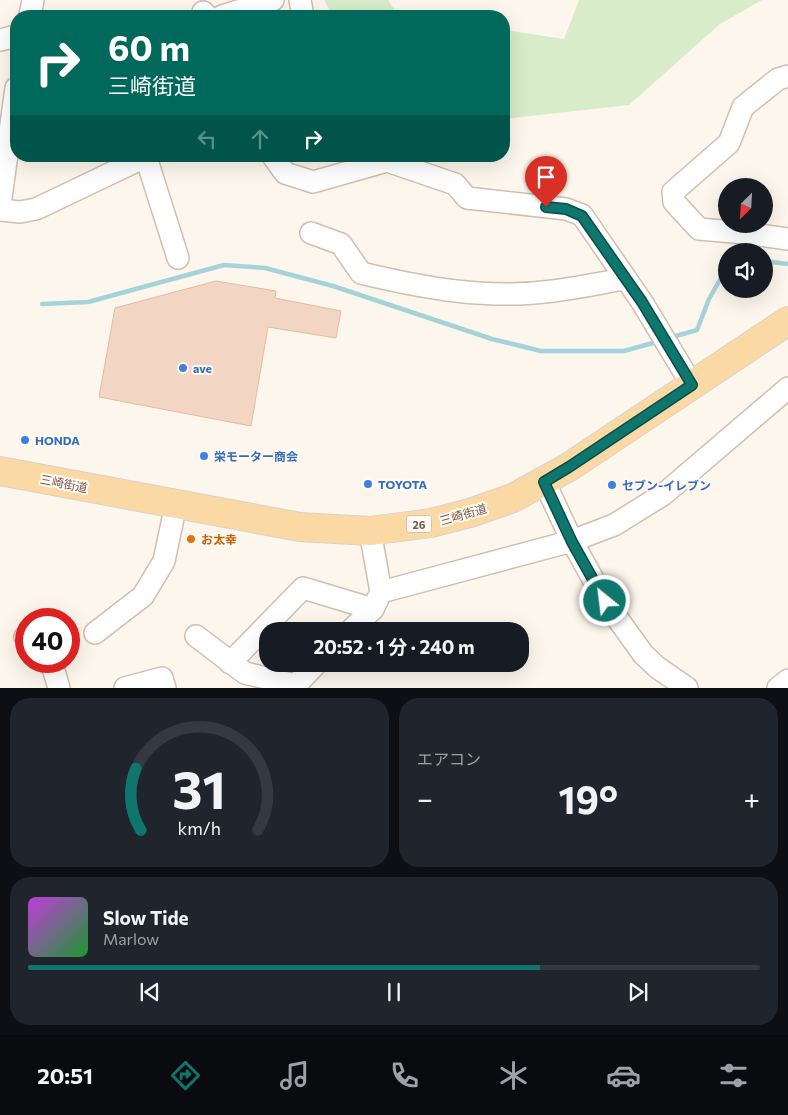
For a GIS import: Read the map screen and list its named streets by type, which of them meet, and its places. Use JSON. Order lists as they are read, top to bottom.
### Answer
{
  "streets": {
    "main road": ["三崎街道", "26"]
  },
  "places": [
    "ave",
    "HONDA",
    "栄モーター商会",
    "TOYOTA",
    "セブン-イレブン",
    "お太幸"
  ],
  "north": "bottom left",
  "page": {
    "turn": ["60 m", "三崎街道"],
    "limit": "40",
    "trip": "20:52 · 1 分 · 240 m",
    "tile": "エアコン",
    "heat": ["−", "19°", "+"],
    "song": ["Slow Tide", "Marlow"],
    "tabs": "20:51",
    "gauge": ["31", "km/h"]
  }
}
